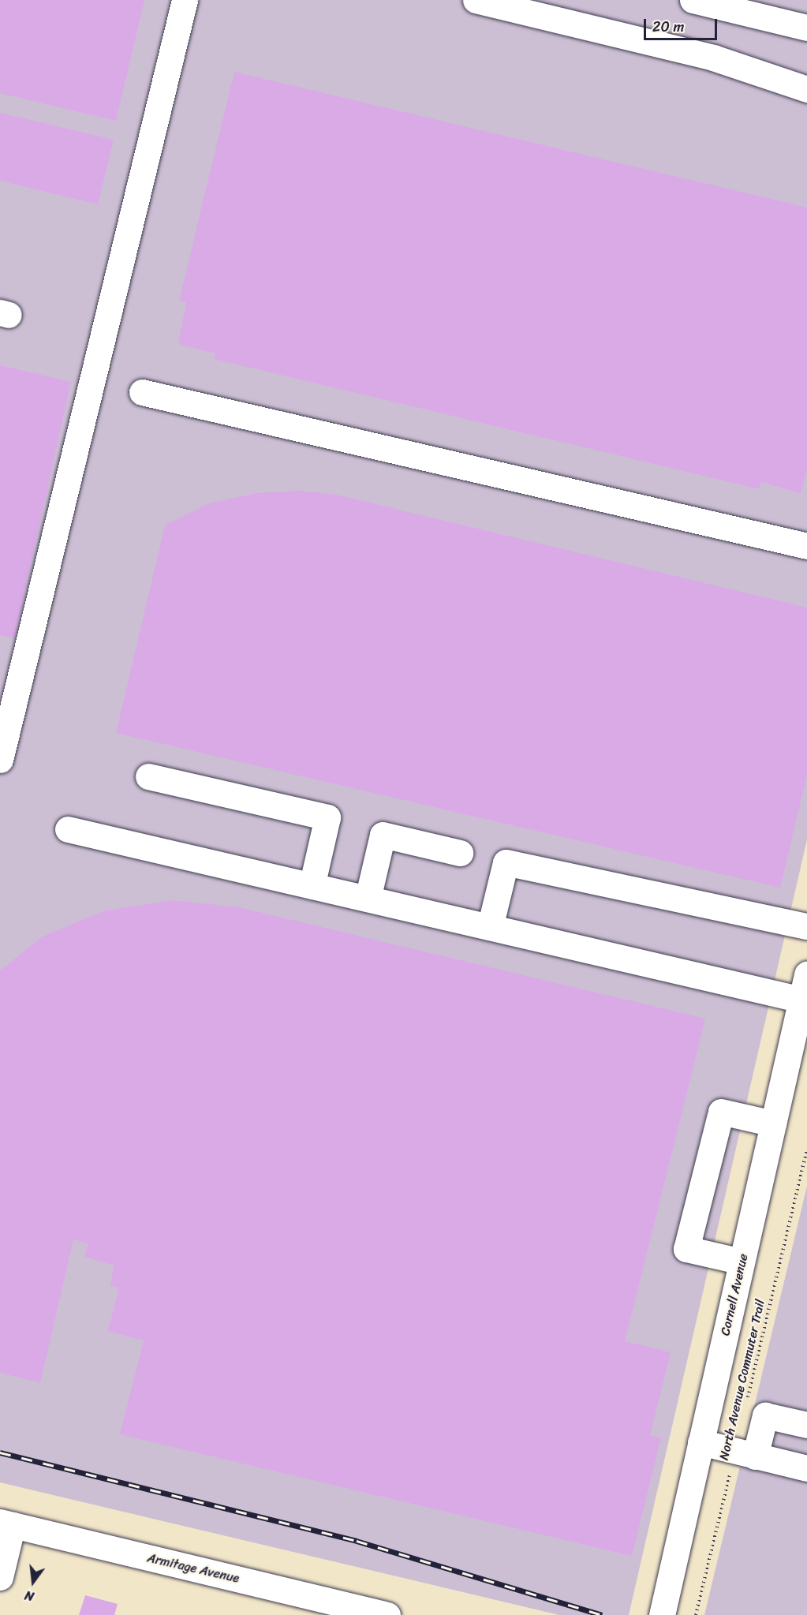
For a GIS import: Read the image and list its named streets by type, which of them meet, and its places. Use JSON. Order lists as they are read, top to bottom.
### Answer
{
  "streets": {
    "street": ["Cornell Avenue", "Armitage Avenue"],
    "path": ["North Avenue Commuter Trail"]
  },
  "scale_bar": "20 m",
  "north": "bottom"
}
